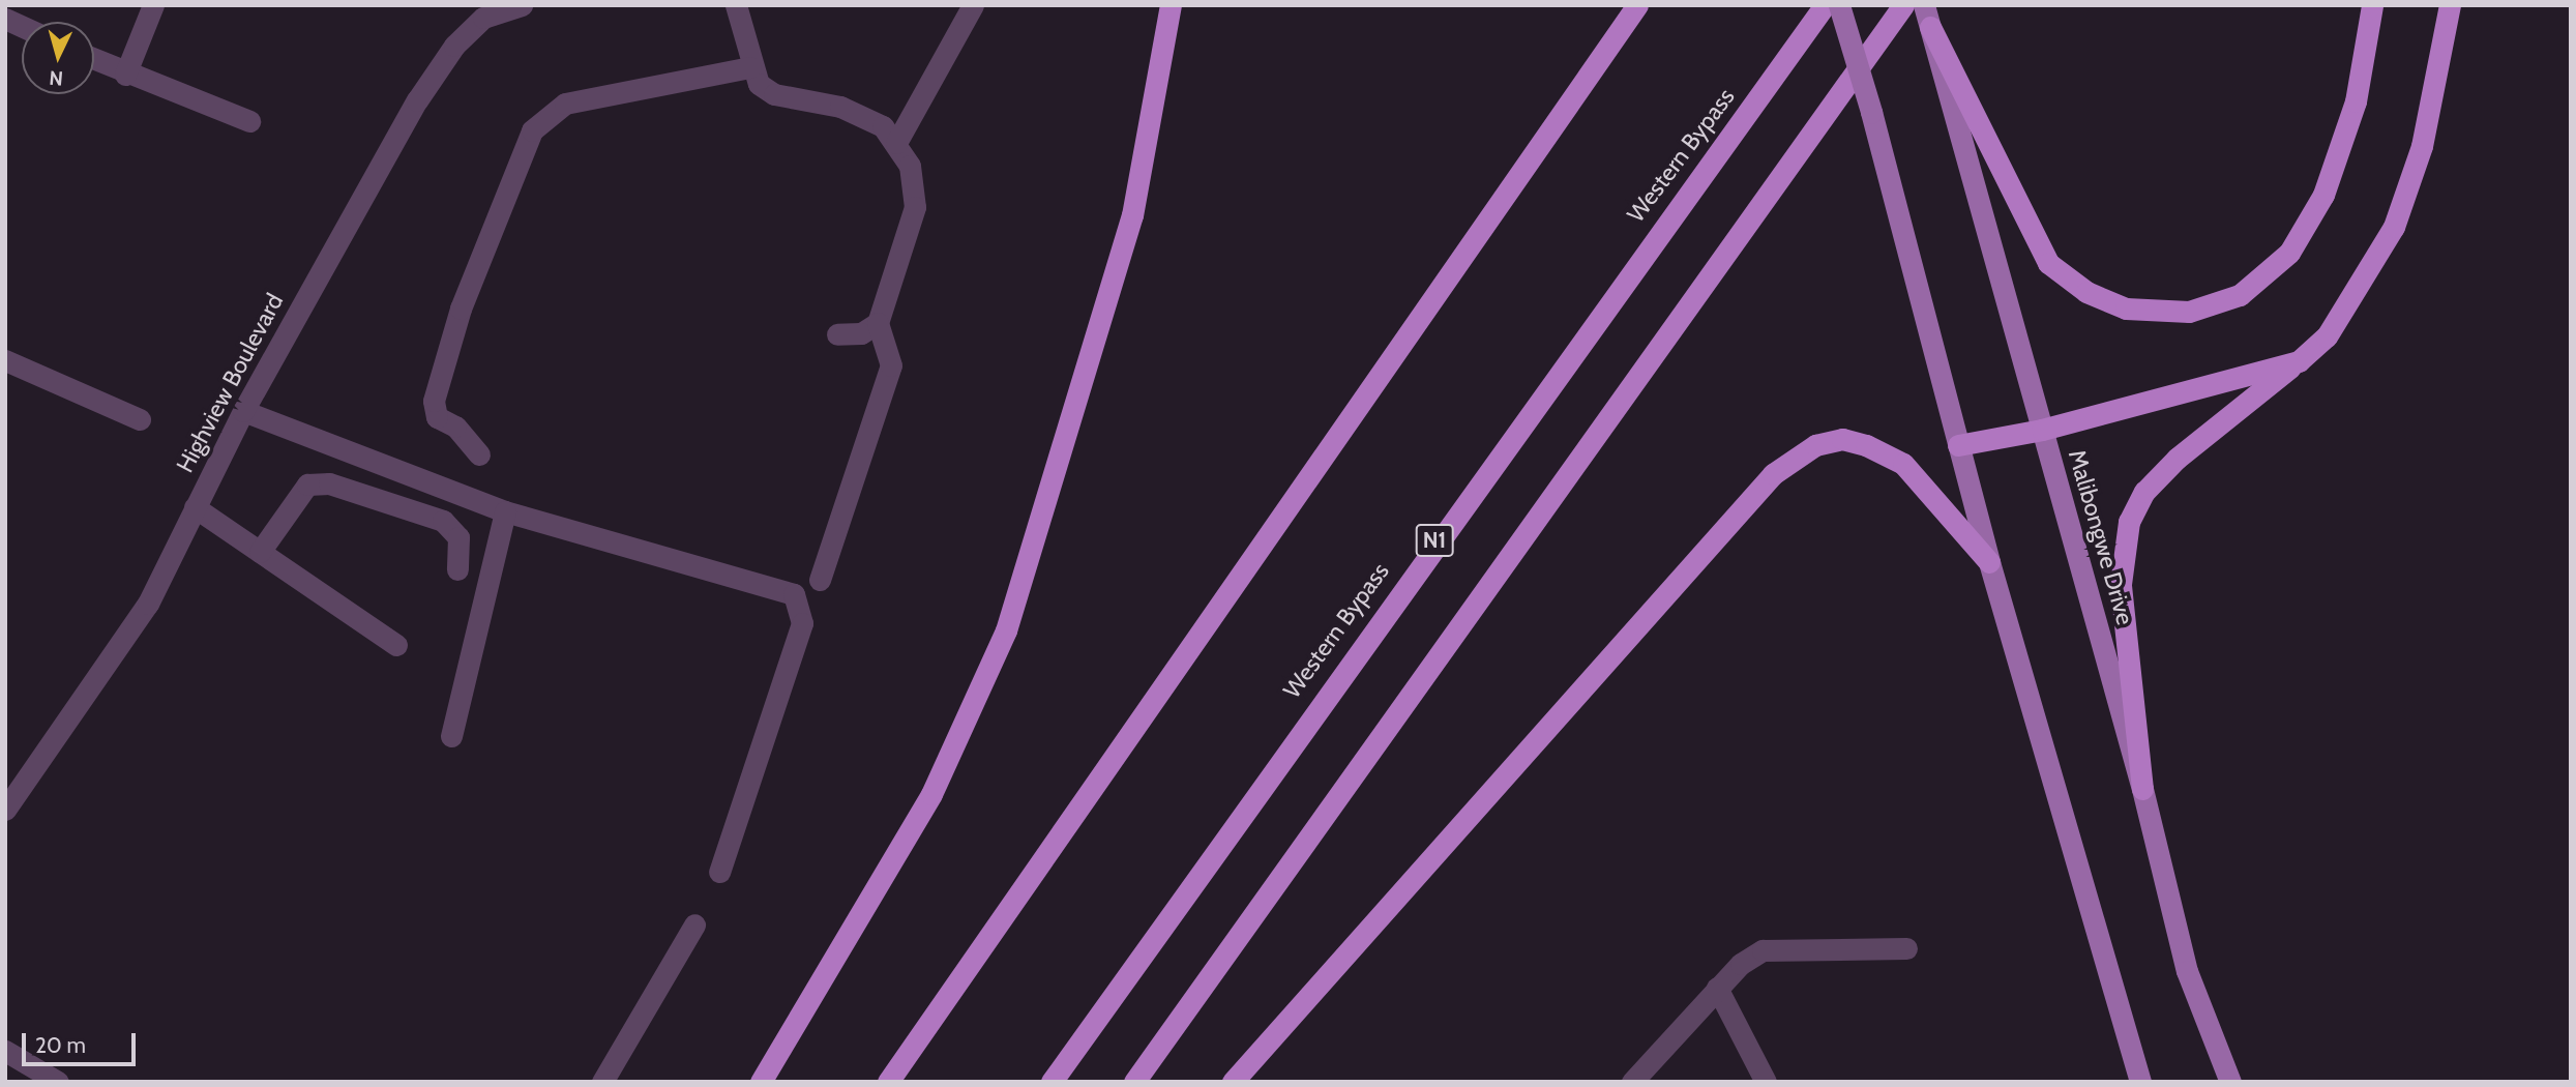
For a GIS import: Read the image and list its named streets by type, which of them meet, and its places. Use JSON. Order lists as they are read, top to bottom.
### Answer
{
  "streets": {
    "highway": ["Western Bypass", "N1"],
    "main road": ["Malibongwe Drive"],
    "street": ["Highview Boulevard"]
  },
  "scale_bar": "20 m",
  "north": "bottom"
}
